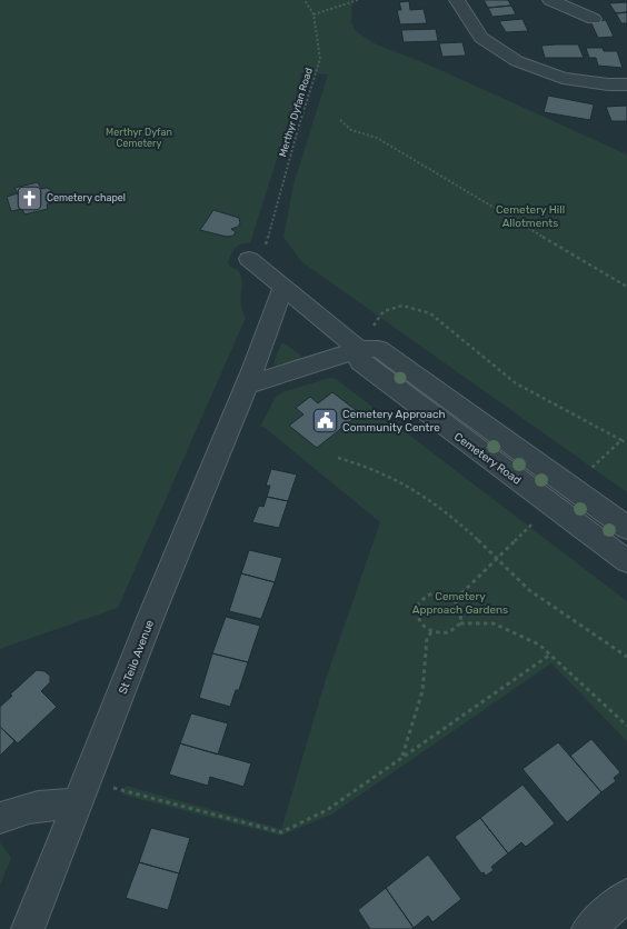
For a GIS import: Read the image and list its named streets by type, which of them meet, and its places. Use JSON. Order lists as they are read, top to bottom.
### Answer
{
  "streets": {
    "street": ["Cemetery Road", "St Teilo Avenue"],
    "path": ["Merthyr Dyfan Road"]
  },
  "crossings": [
    ["Cemetery Road", "St Teilo Avenue"]
  ],
  "parks": ["Merthyr Dyfan Cemetery", "Cemetery Hill Allotments", "Cemetery Approach Gardens"],
  "places": {
    "church": ["Cemetery chapel"],
    "public building": ["Cemetery Approach Community Centre"]
  }
}
